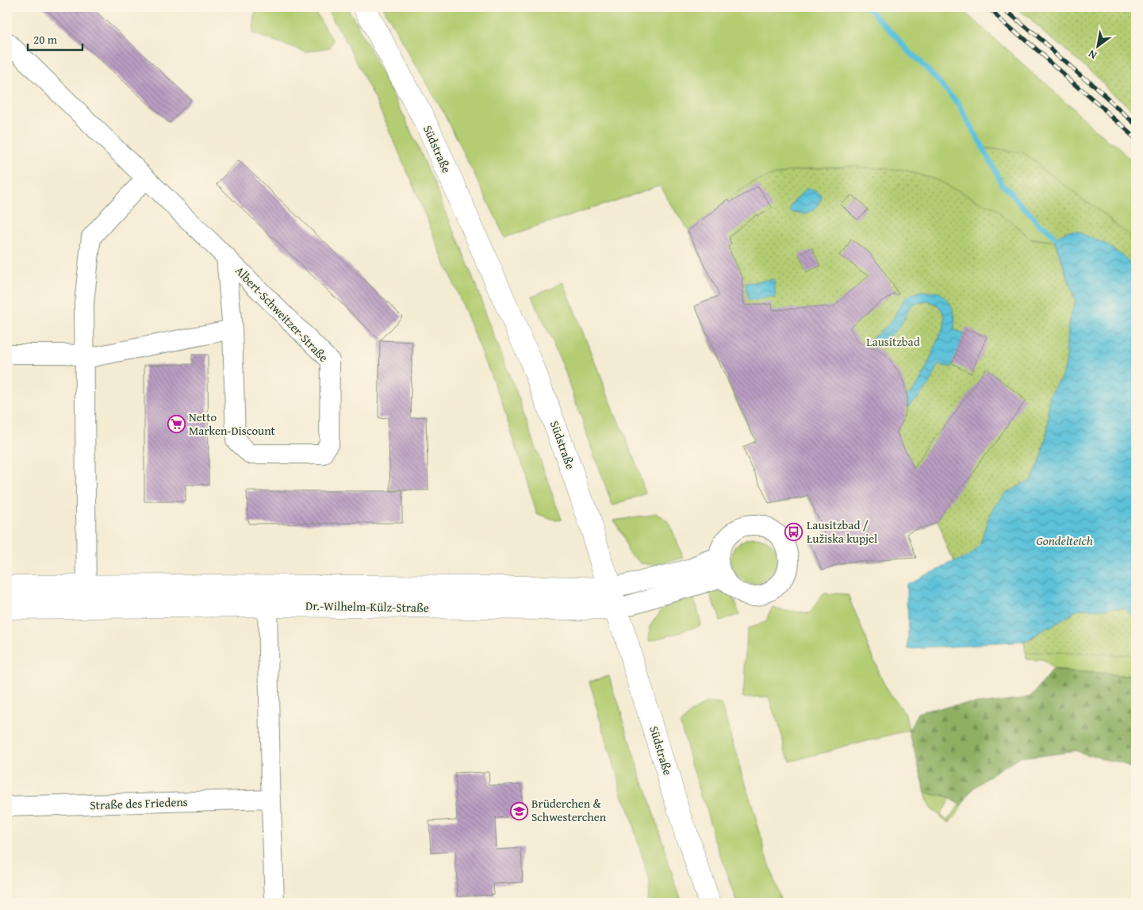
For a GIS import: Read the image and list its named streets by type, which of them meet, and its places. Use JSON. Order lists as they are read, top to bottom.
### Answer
{
  "streets": {
    "street": [
      "Südstraße",
      "Albert-Schweitzer-Straße",
      "Dr.-Wilhelm-Külz-Straße",
      "Straße des Friedens"
    ]
  },
  "crossings": [
    ["Südstraße", "Dr.-Wilhelm-Külz-Straße"]
  ],
  "water": ["Gondelteich"],
  "parks": ["Lausitzbad"],
  "places": {
    "supermarket": ["Netto Marken-Discount"],
    "bus stop": ["Lausitzbad / Łužiska kupjel"],
    "school or university": ["Brüderchen & Schwesterchen"]
  },
  "scale_bar": "20 m",
  "north": "bottom left"
}
